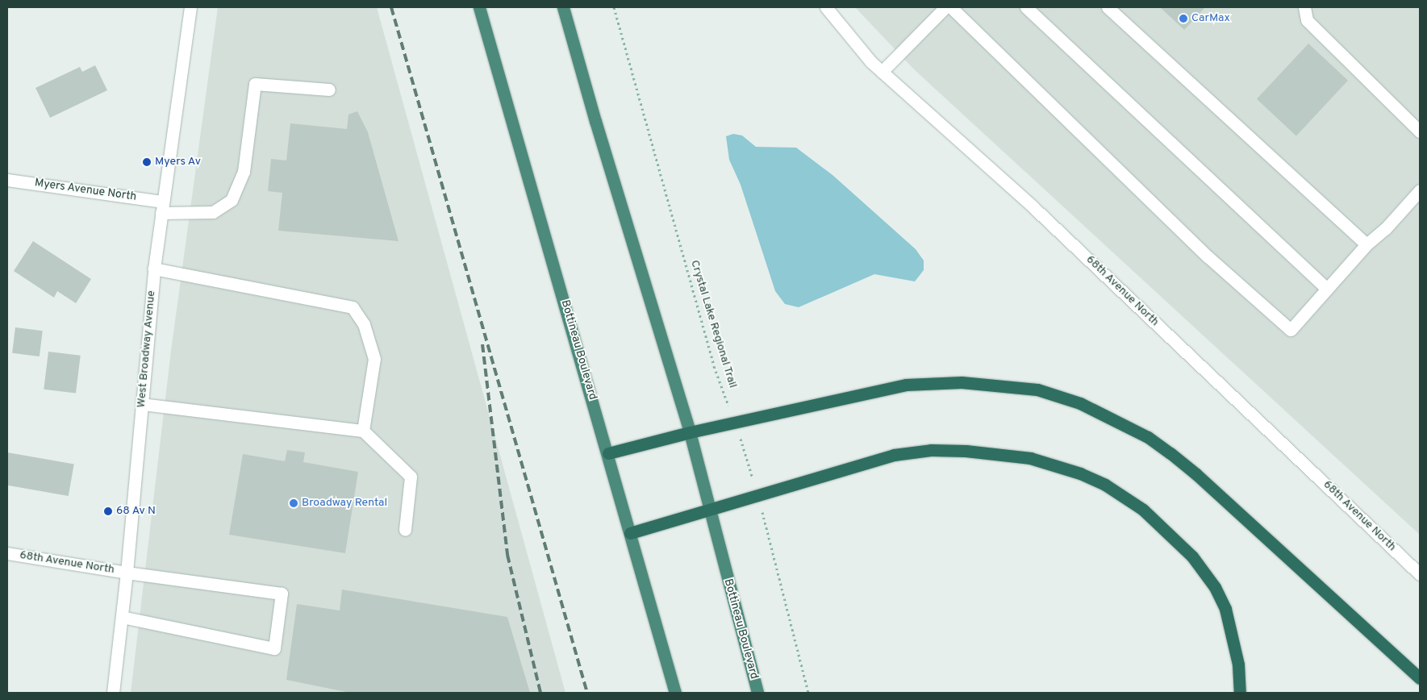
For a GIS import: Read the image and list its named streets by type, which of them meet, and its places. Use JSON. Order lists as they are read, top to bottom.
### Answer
{
  "streets": {
    "highway": ["Bottineau Boulevard"],
    "street": ["Myers Avenue North", "68th Avenue North", "West Broadway Avenue"],
    "path": ["Crystal Lake Regional Trail"]
  },
  "crossings": [
    ["Myers Avenue North", "West Broadway Avenue"],
    ["68th Avenue North", "West Broadway Avenue"]
  ],
  "places": [
    "CarMax",
    "Myers Av",
    "Broadway Rental",
    "68 Av N"
  ]
}
